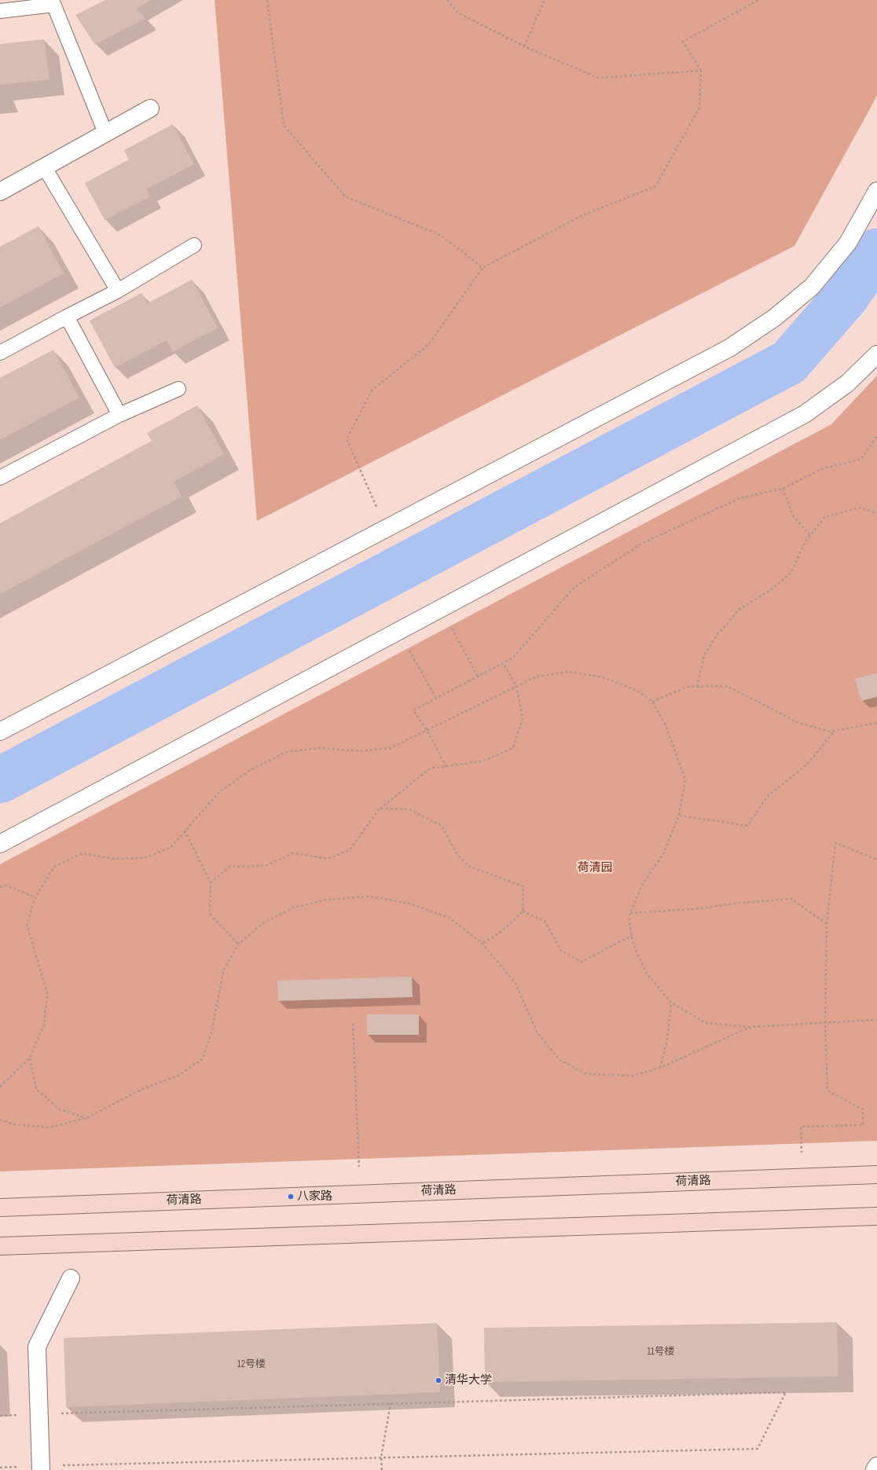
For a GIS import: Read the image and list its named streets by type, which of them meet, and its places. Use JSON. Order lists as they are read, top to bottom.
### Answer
{
  "streets": {
    "main road": ["荷清路"]
  },
  "parks": ["荷清园"],
  "places": ["八家路", "清华大学"],
  "house_numbers": ["11号楼", "12号楼"]
}
